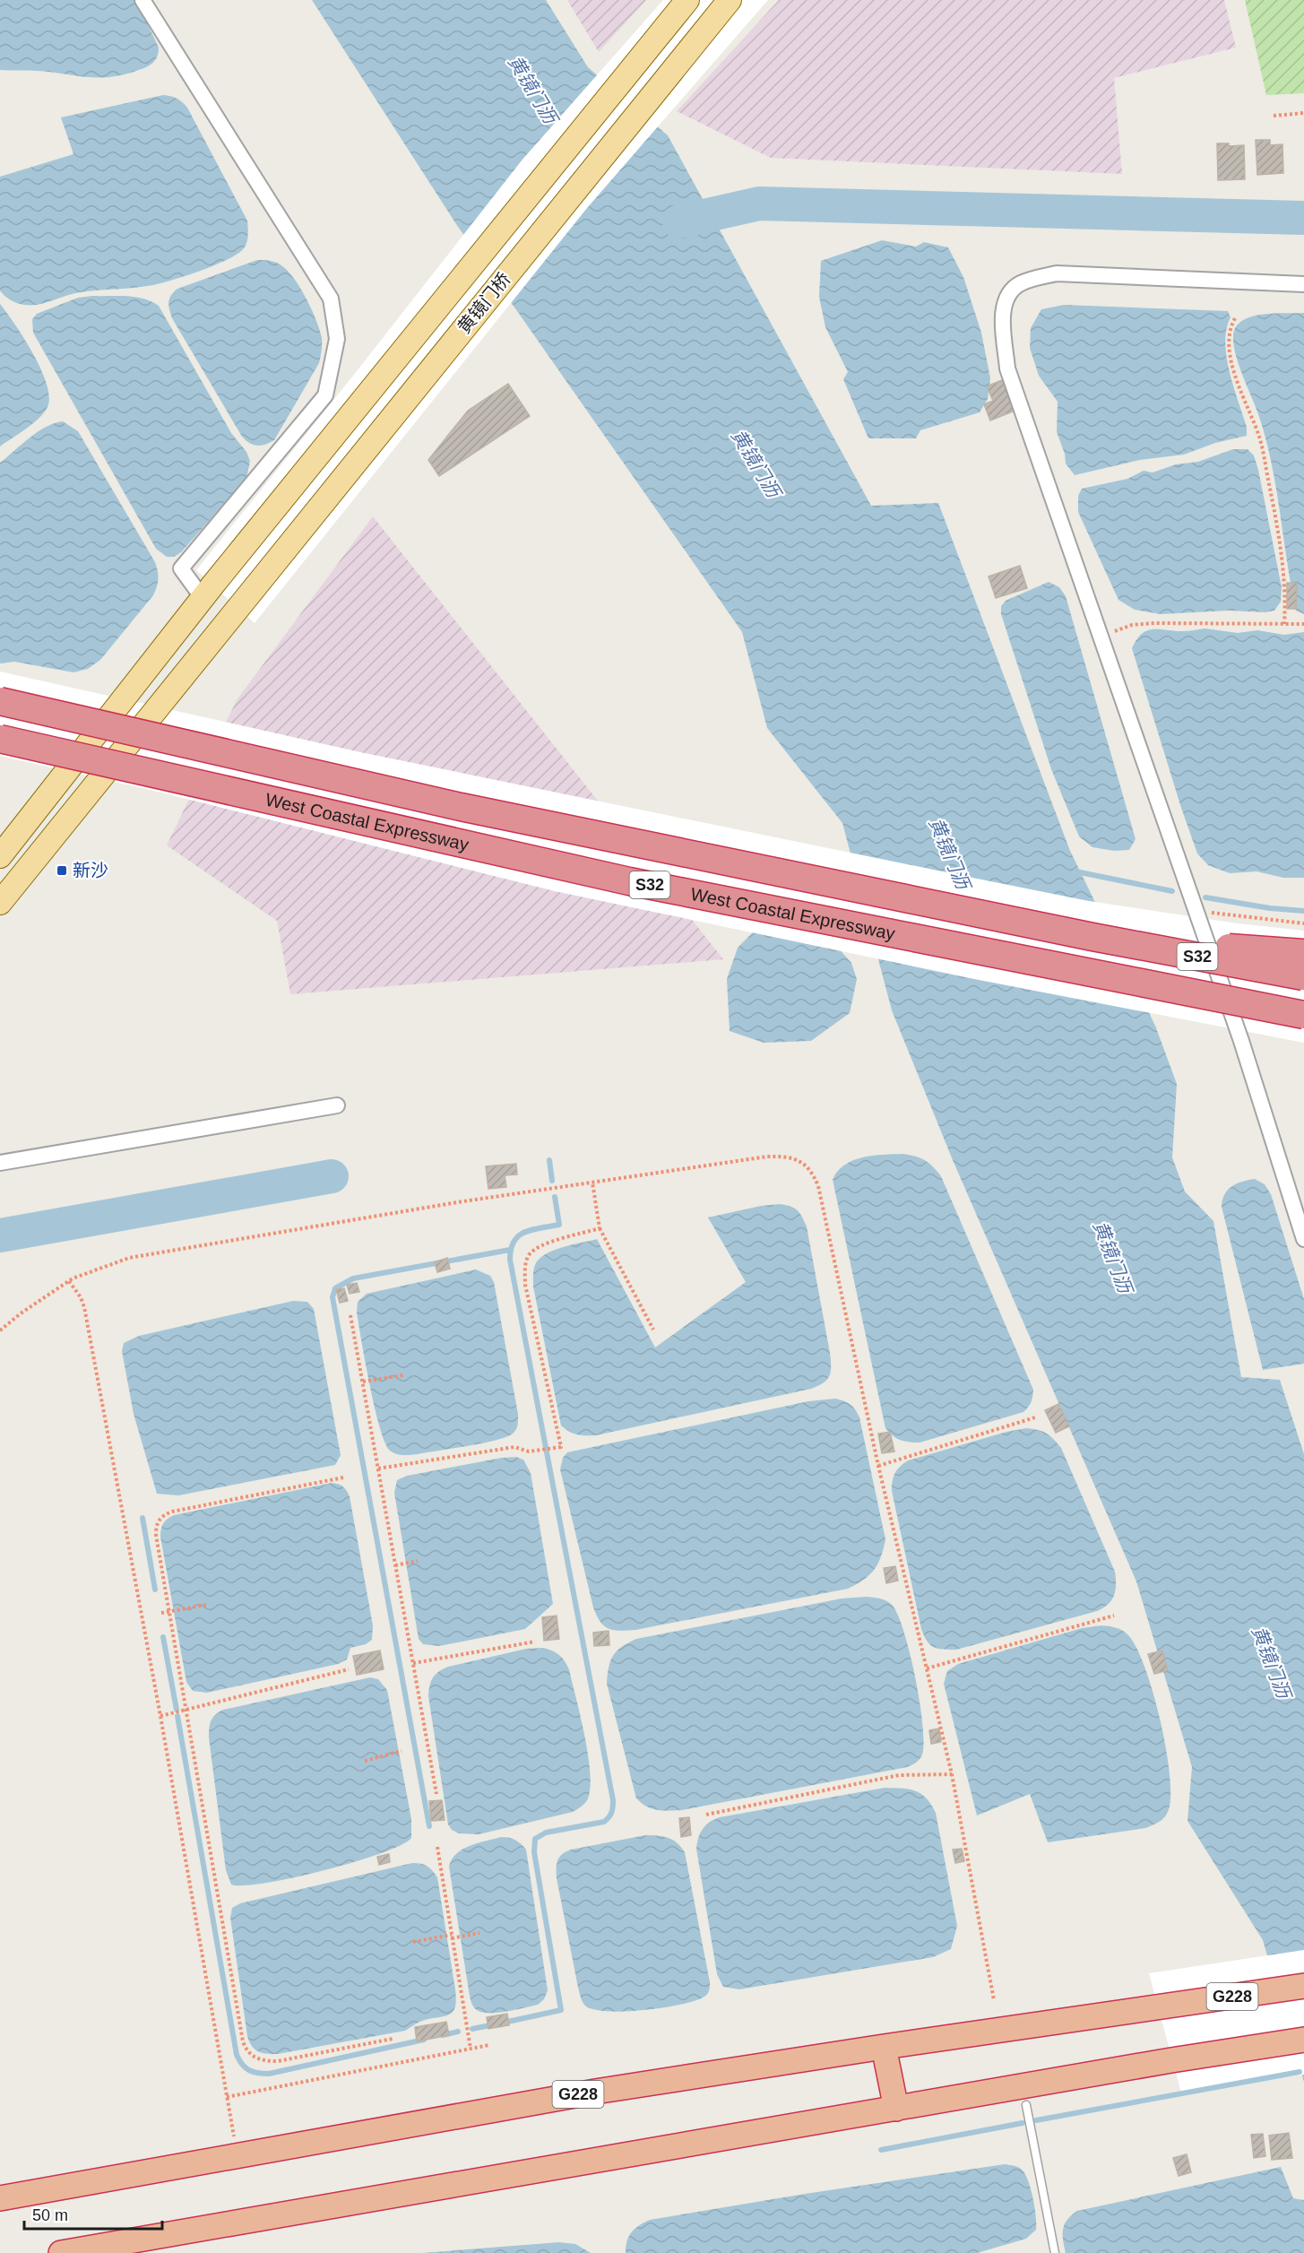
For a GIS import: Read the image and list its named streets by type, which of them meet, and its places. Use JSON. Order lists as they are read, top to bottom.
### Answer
{
  "streets": {
    "highway": ["West Coastal Expressway", "S32", "G228"],
    "main road": ["黄镜门桥"]
  },
  "water": ["黄镜门沥"],
  "places": {
    "transit": ["新沙"]
  },
  "scale_bar": "50 m"
}
